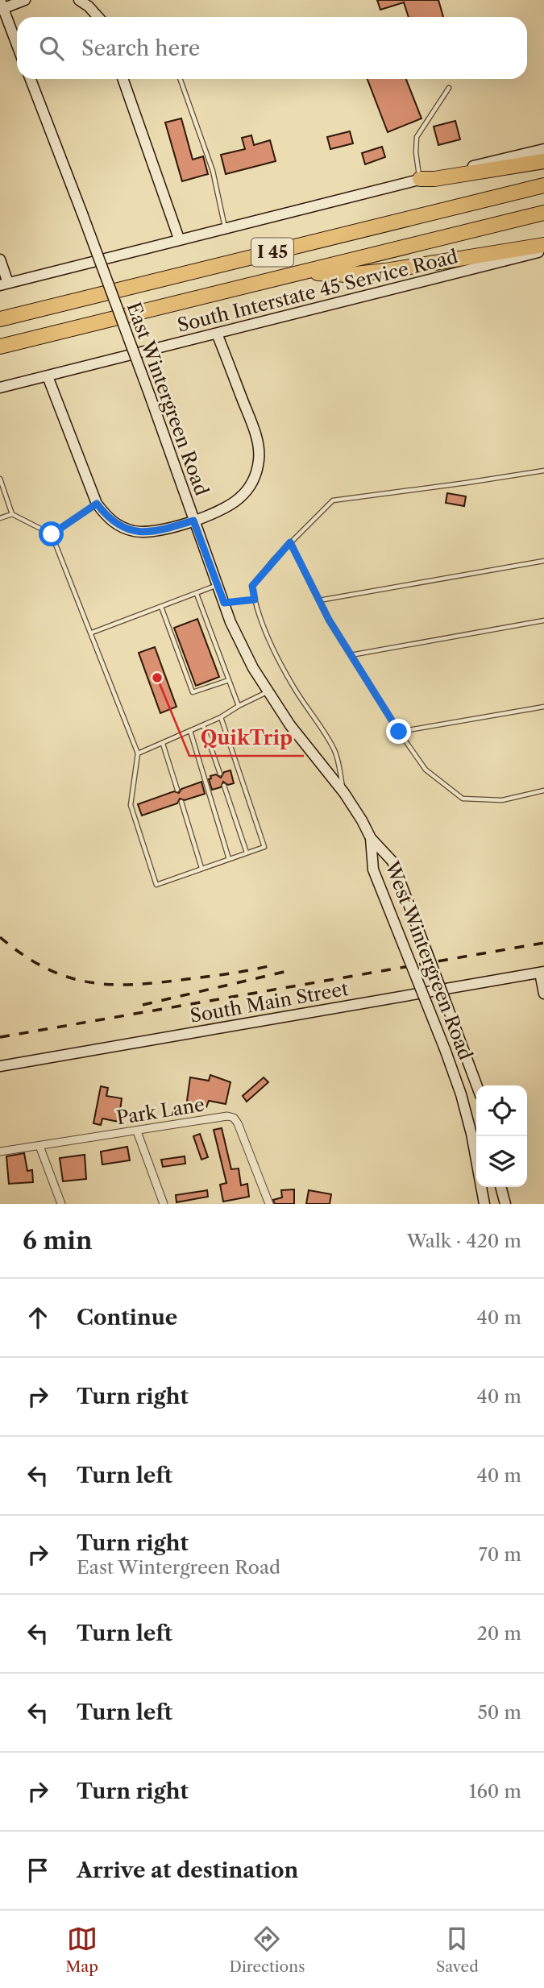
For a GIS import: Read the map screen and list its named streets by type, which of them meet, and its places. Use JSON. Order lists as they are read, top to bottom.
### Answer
{
  "streets": {
    "highway": ["I 45"],
    "main road": [
      "South Interstate 45 Service Road",
      "East Wintergreen Road",
      "West Wintergreen Road",
      "South Main Street"
    ],
    "street": ["Park Lane"]
  },
  "crossings": [
    ["East Wintergreen Road", "West Wintergreen Road"]
  ],
  "places": ["QuikTrip"],
  "page": {
    "search": "Search here",
    "heading": ["6 min", "Walk · 420 m"],
    "list": [
      ["Continue", "40 m"],
      ["Turn right", "40 m"],
      ["Turn left", "40 m"],
      ["Turn right", "East Wintergreen Road", "70 m"],
      ["Turn left", "20 m"],
      ["Turn left", "50 m"],
      ["Turn right", "160 m"],
      "Arrive at destination"
    ],
    "nav": ["Map", "Directions", "Saved"]
  }
}
